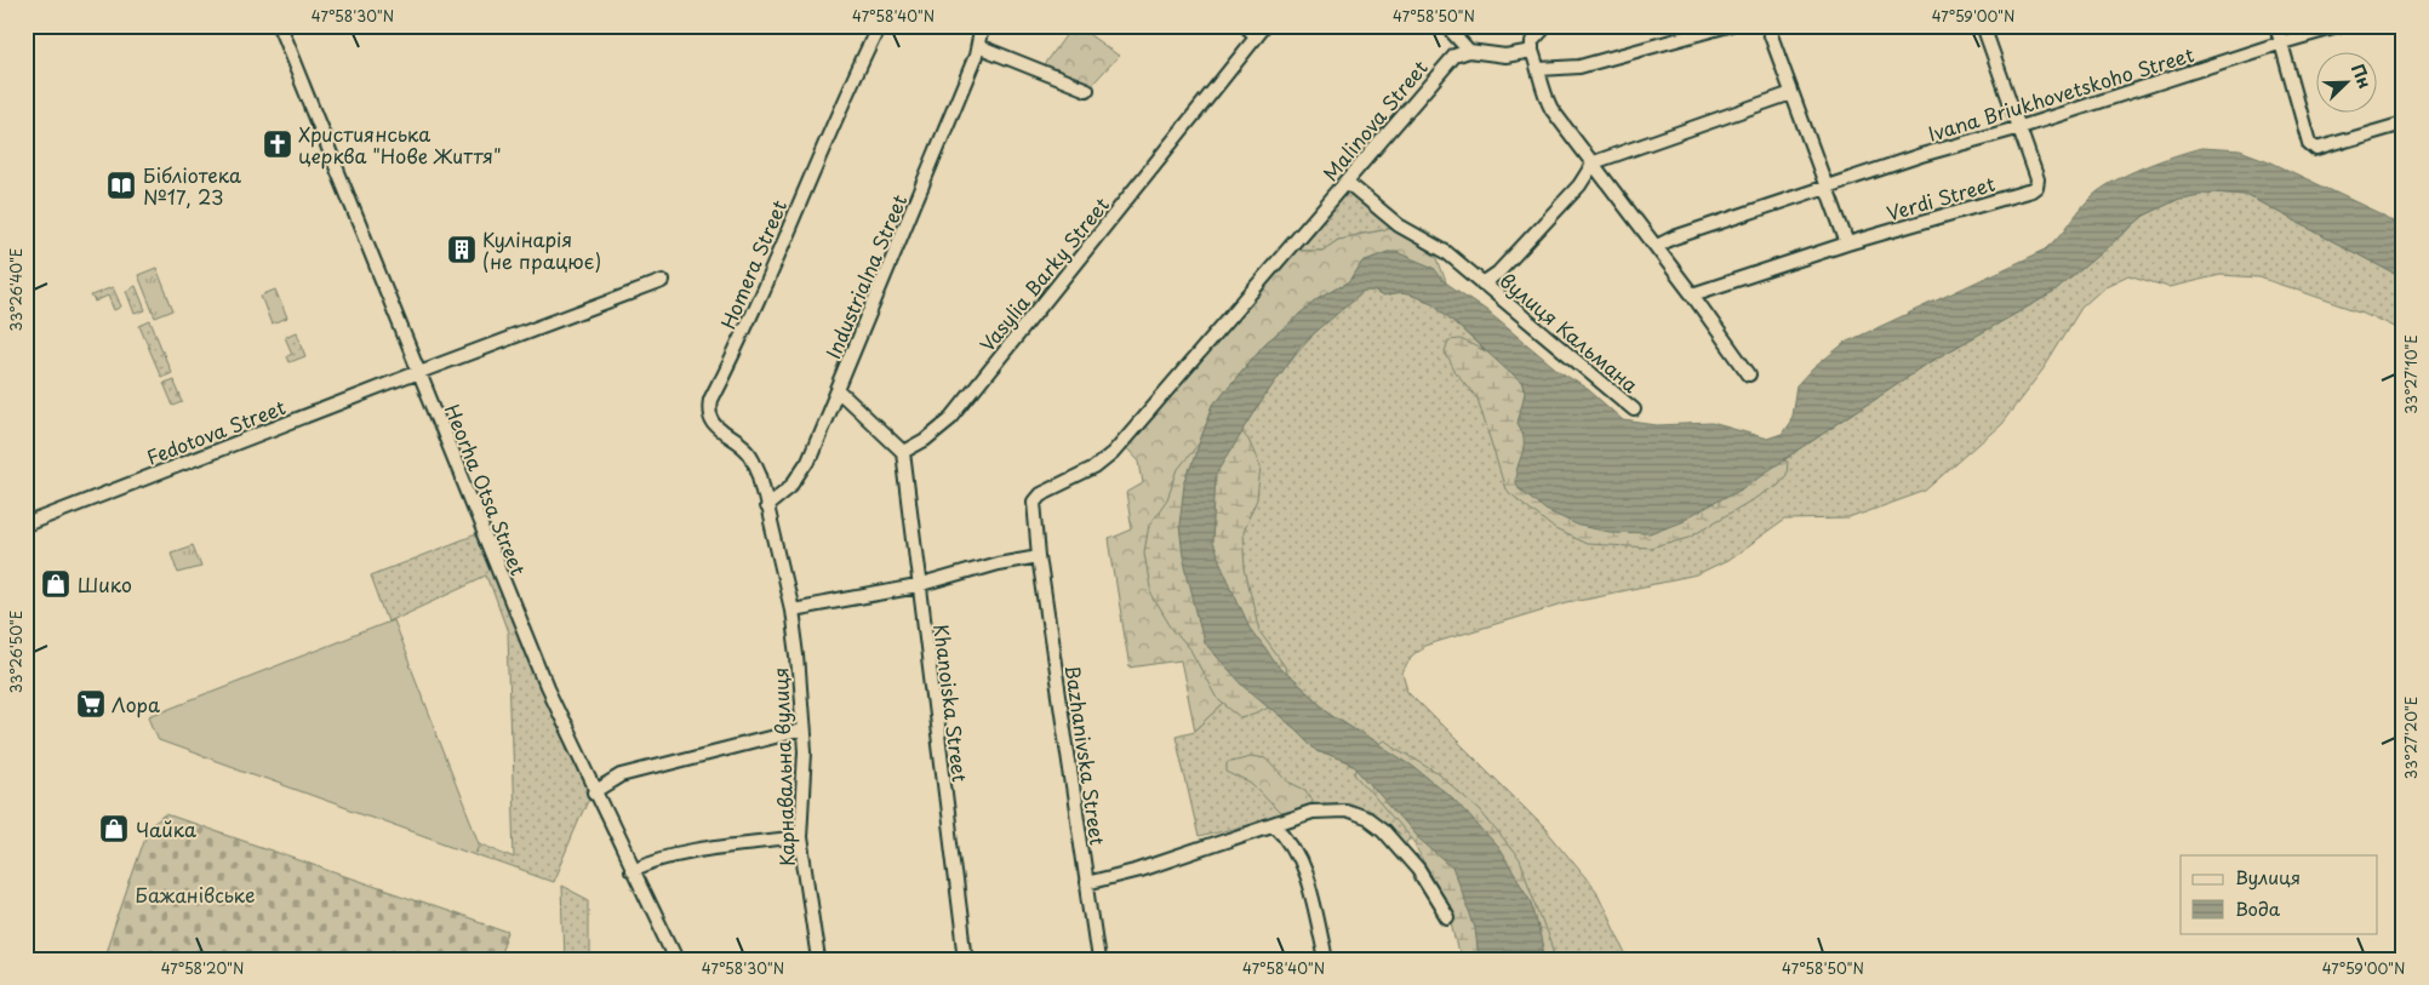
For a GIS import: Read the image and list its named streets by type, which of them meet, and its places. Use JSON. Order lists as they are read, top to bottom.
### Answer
{
  "streets": {
    "street": [
      "Ivana Briukhovetskoho Street",
      "Malinova Street",
      "Verdi Street",
      "Homera Street",
      "Vasylia Barky Street",
      "Industrialna Street",
      "вулиця Кальмана",
      "Fedotova Street",
      "Heorha Otsa Street",
      "Khanoiska Street",
      "Bazhanivska Street",
      "Карнавальна вулиця"
    ]
  },
  "crossings": [
    ["Ivana Briukhovetskoho Street", "Verdi Street"],
    ["Malinova Street", "вулиця Кальмана"],
    ["Malinova Street", "Bazhanivska Street"],
    ["Homera Street", "Industrialna Street"],
    ["Homera Street", "Карнавальна вулиця"],
    ["Vasylia Barky Street", "Khanoiska Street"],
    ["Fedotova Street", "Heorha Otsa Street"]
  ],
  "parks": ["Бажанівське"],
  "places": {
    "church": ["Християнська церква \"Нове Життя\""],
    "library": ["Бібліотека №17, 23"],
    "building": ["Кулінарія (не працює)"],
    "shop": ["Шико", "Чайка"],
    "supermarket": ["Лора"]
  },
  "legend": ["Вулиця", "Вода"],
  "north": "top right",
  "coordinates": [
    "47°58'30\"N",
    "47°58'40\"N",
    "47°58'50\"N",
    "47°59'00\"N",
    "33°26'40\"E",
    "33°27'10\"E",
    "33°26'50\"E",
    "33°27'20\"E",
    "47°58'20\"N"
  ]
}
